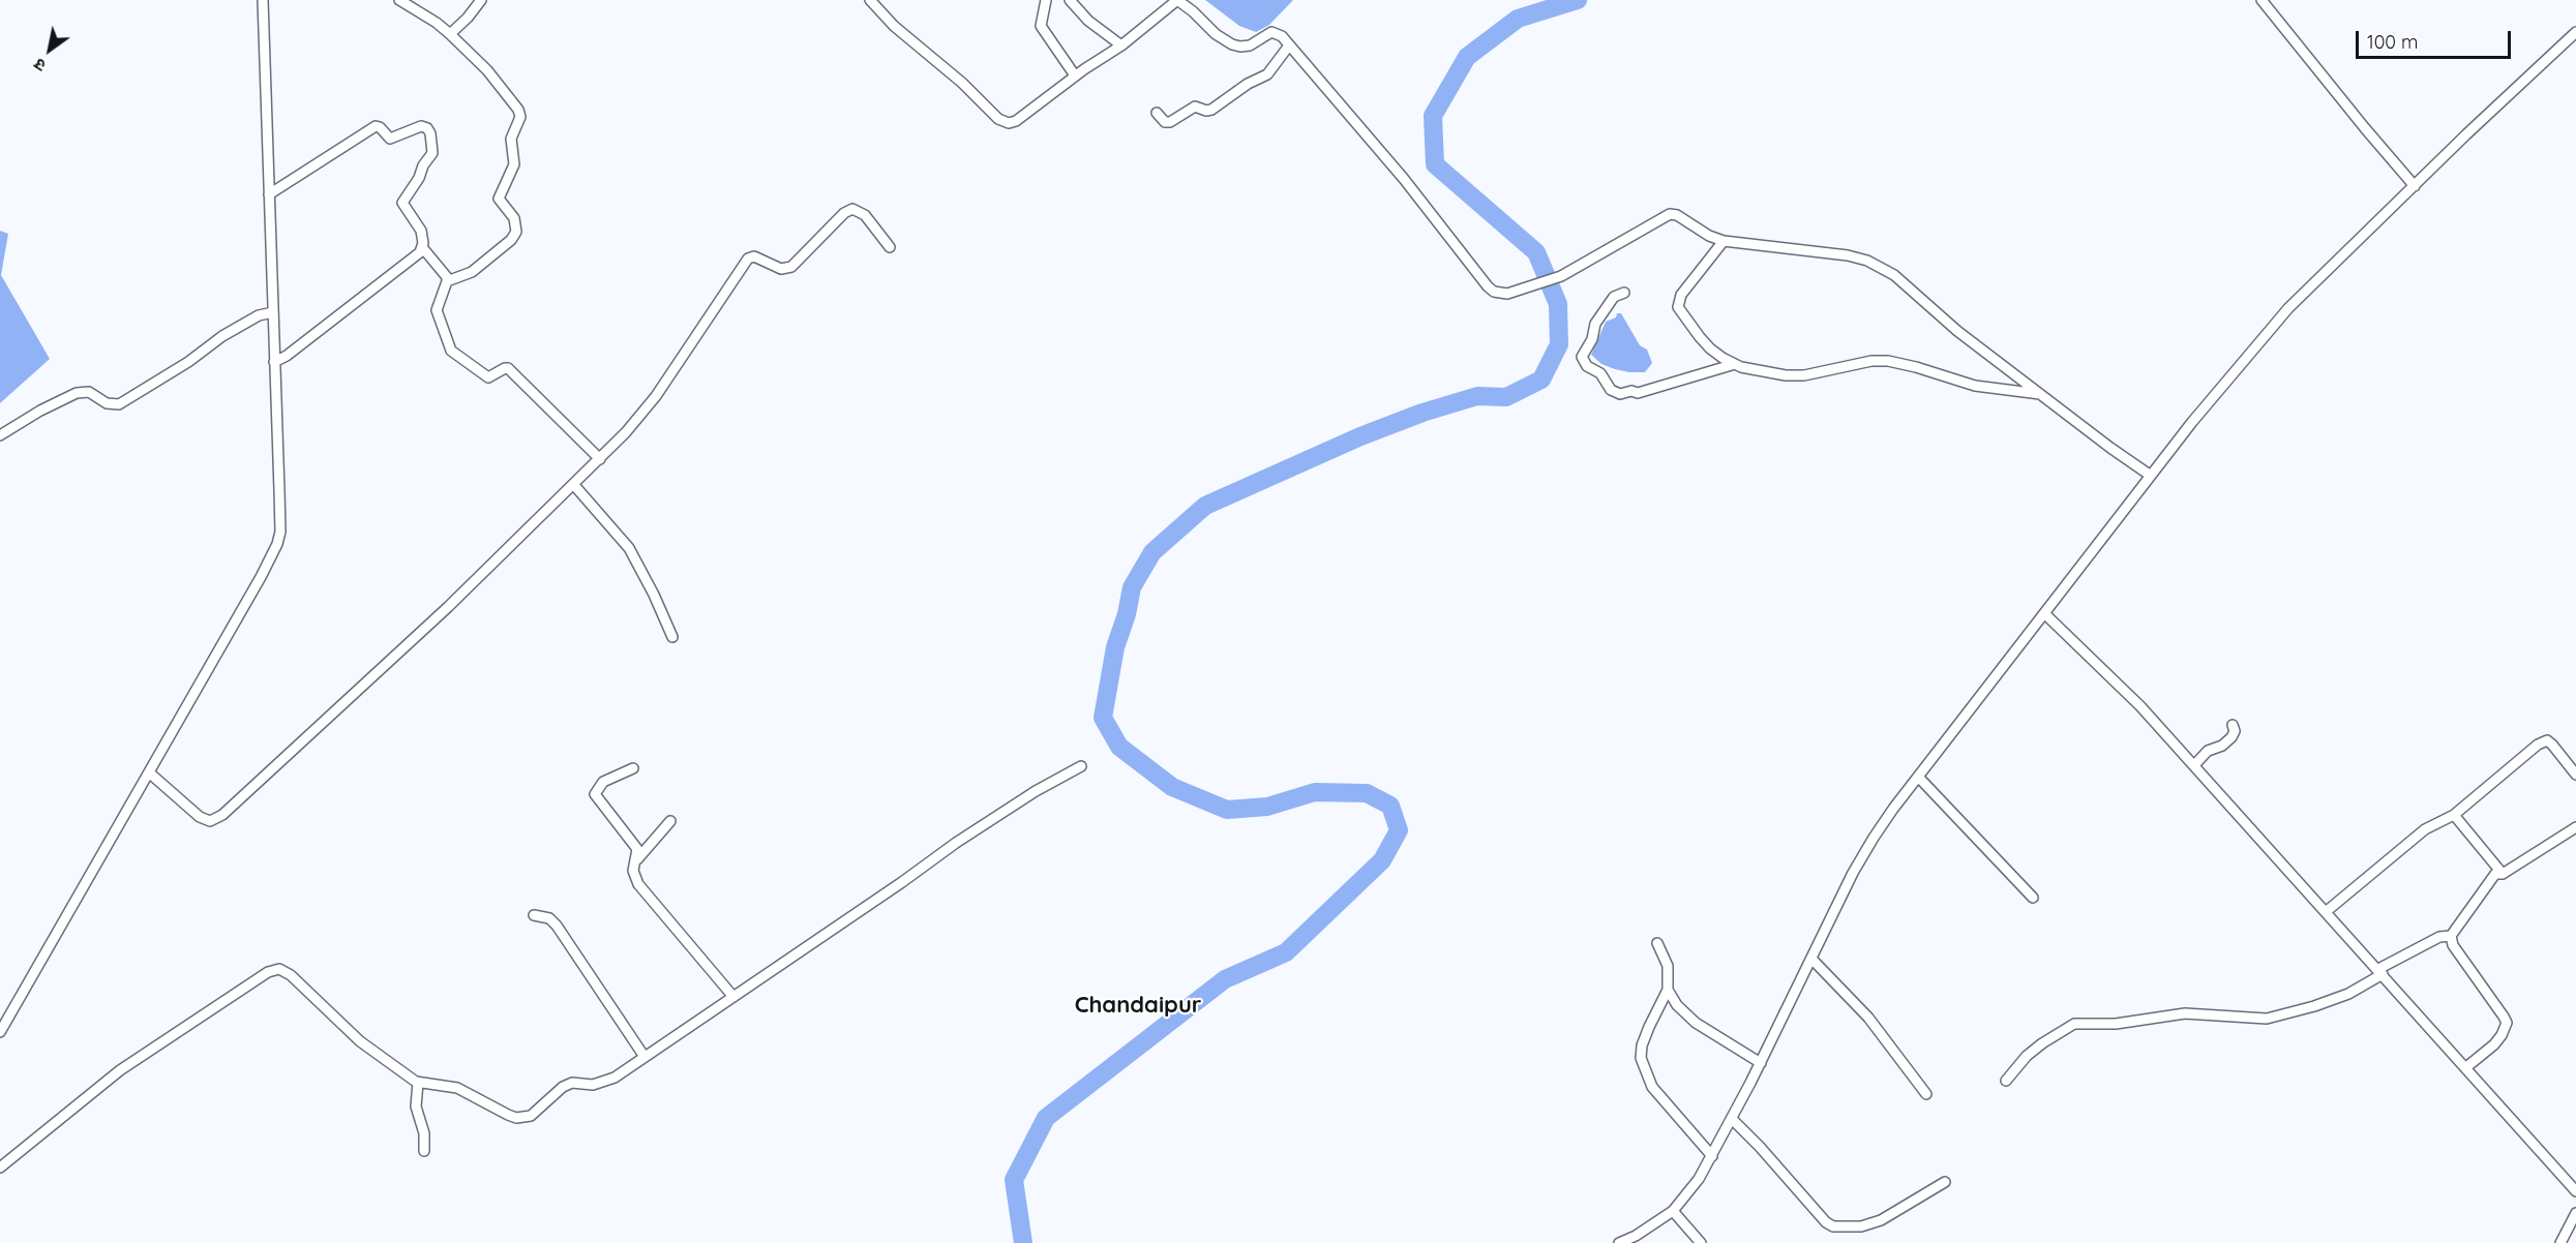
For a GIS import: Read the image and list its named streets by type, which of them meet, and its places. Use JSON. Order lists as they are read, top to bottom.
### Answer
{
  "districts": ["Chandaipur"],
  "scale_bar": "100 m",
  "north": "bottom left"
}
